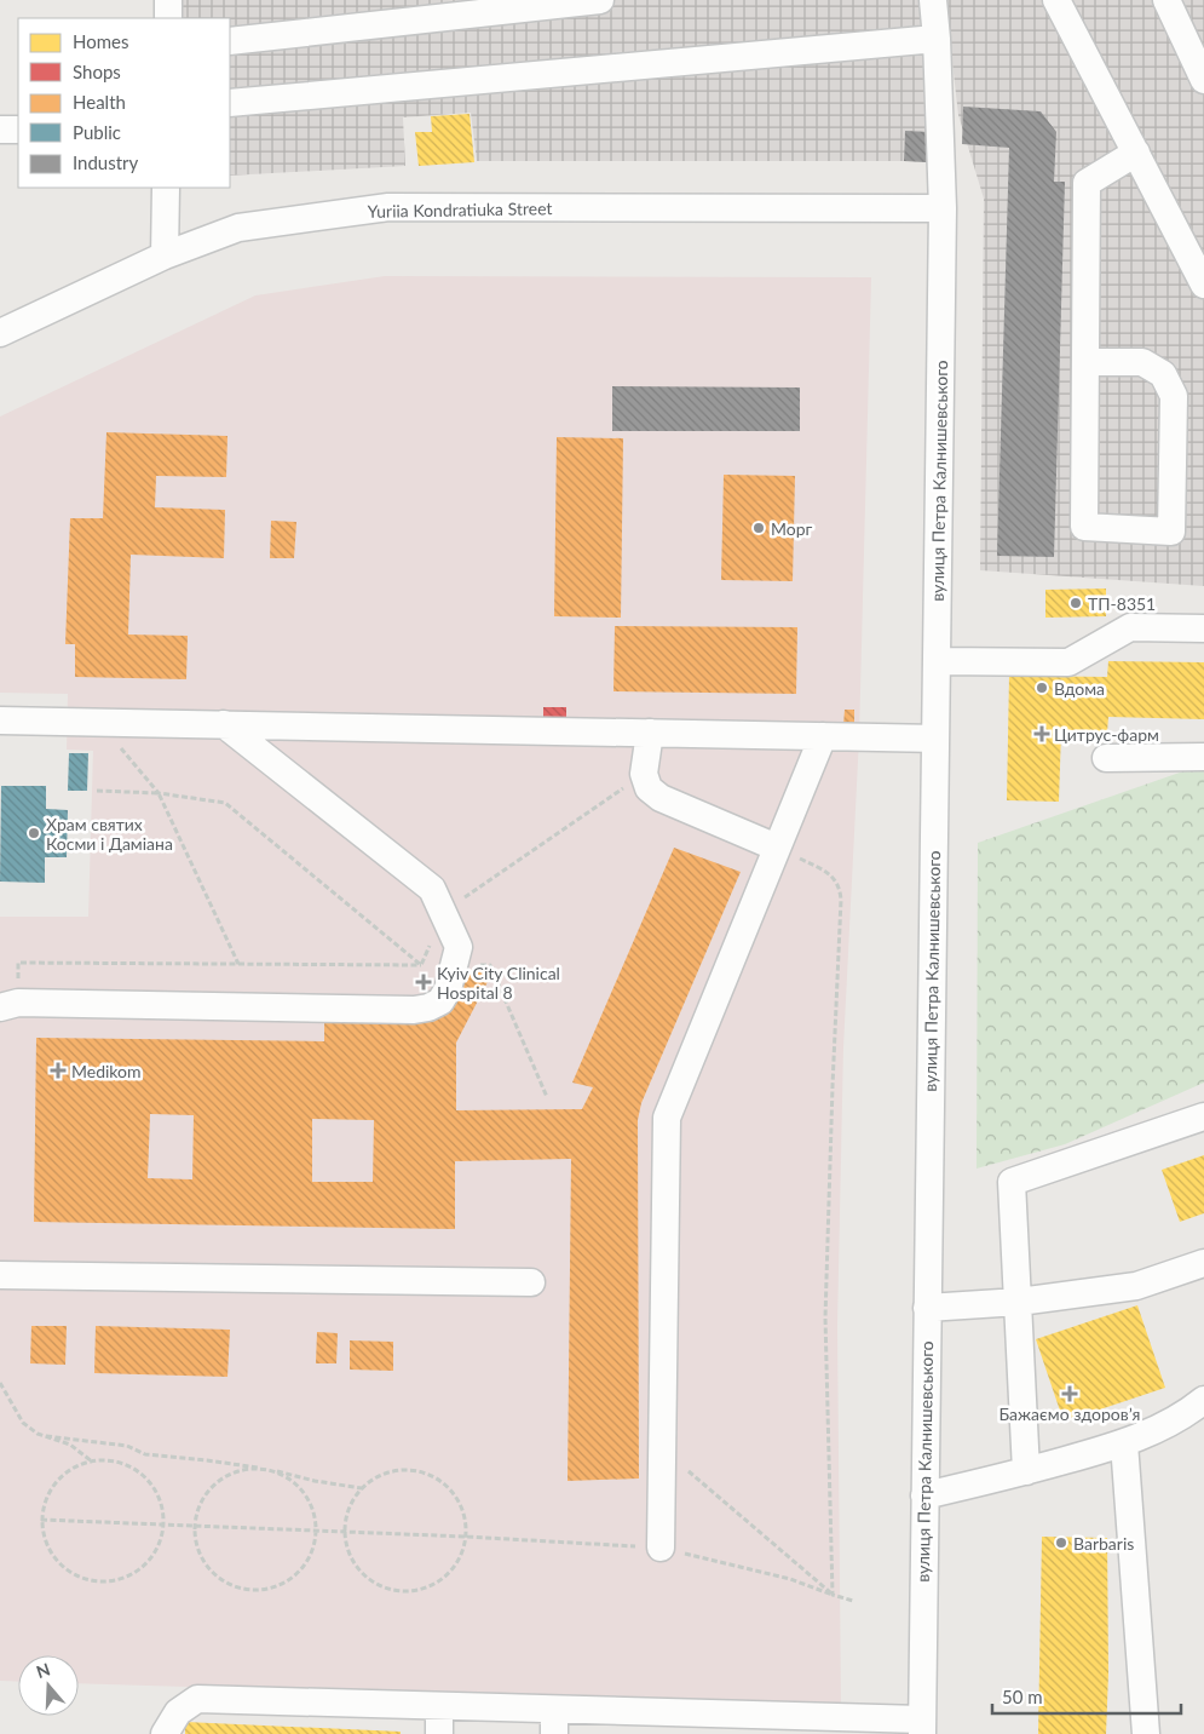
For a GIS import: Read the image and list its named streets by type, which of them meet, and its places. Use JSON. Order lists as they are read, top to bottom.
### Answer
{
  "streets": {
    "street": ["Yuriia Kondratiuka Street", "вулиця Петра Калнишевського"]
  },
  "crossings": [
    ["Yuriia Kondratiuka Street", "вулиця Петра Калнишевського"]
  ],
  "places": {
    "other": [
      "Морг",
      "ТП-8351",
      "Вдома",
      "Храм святих Косми і Даміана",
      "Barbaris"
    ],
    "health": [
      "Цитрус-фарм",
      "Kyiv City Clinical Hospital 8",
      "Medikom",
      "Бажаємо здоровʼя"
    ]
  },
  "legend": [
    "Homes",
    "Shops",
    "Health",
    "Public",
    "Industry"
  ],
  "scale_bar": "50 m",
  "north": "top"
}
